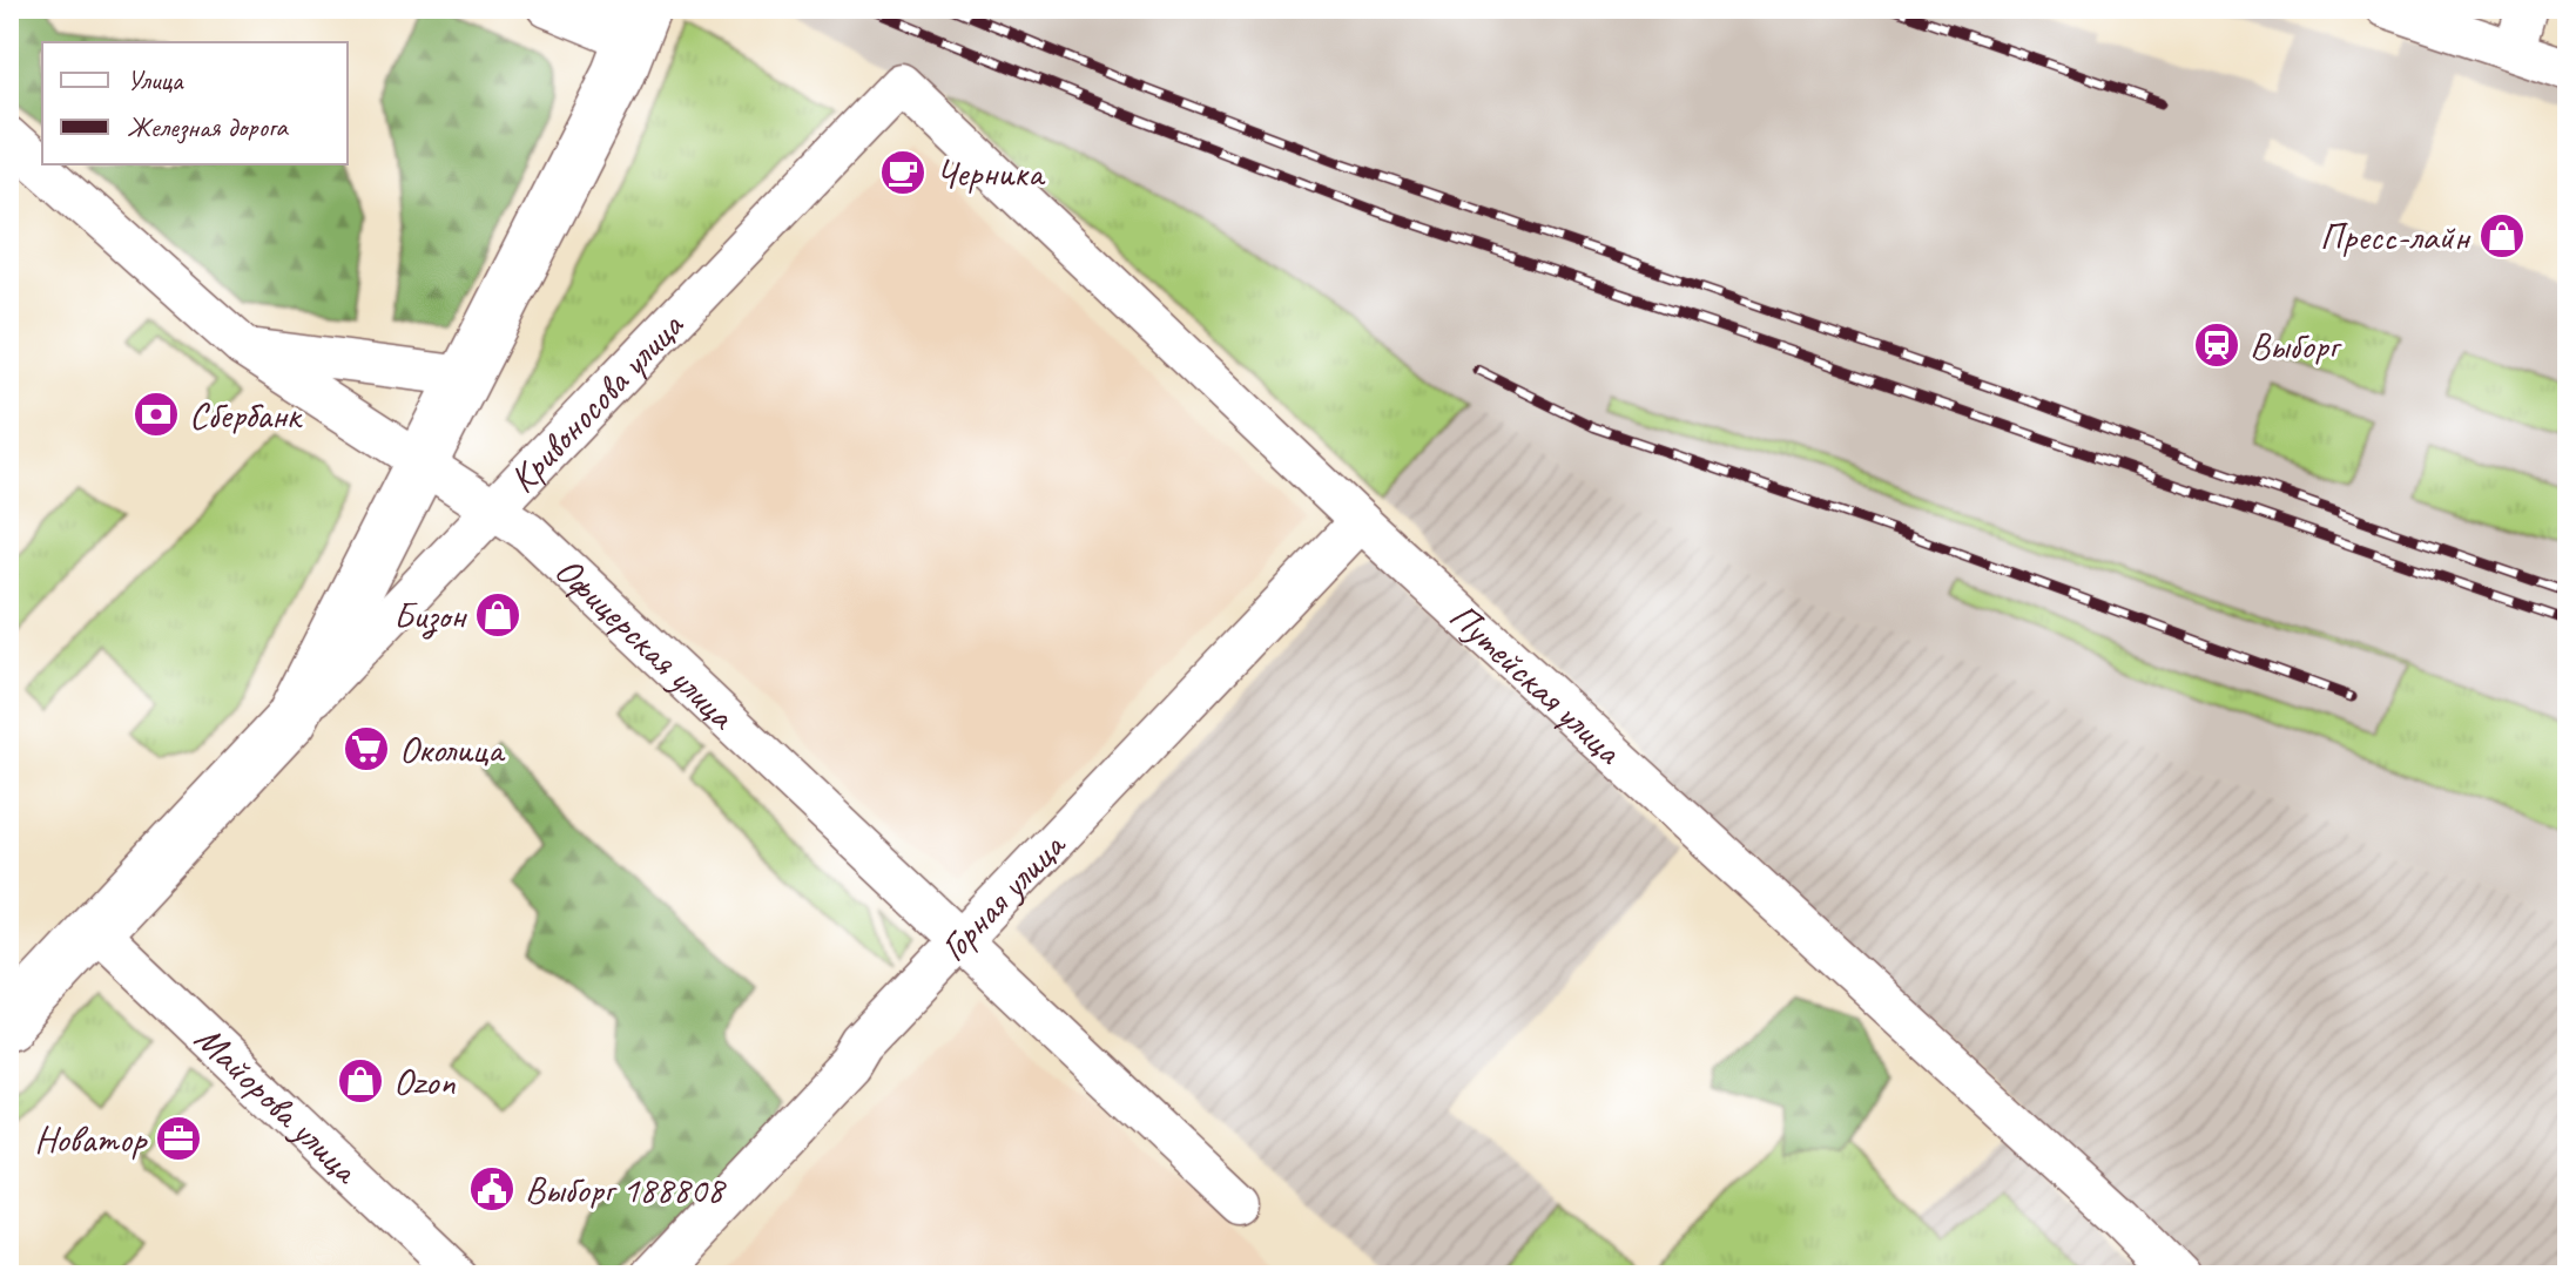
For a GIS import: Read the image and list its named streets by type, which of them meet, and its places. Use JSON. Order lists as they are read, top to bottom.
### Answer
{
  "streets": {
    "main road": ["Кривоносова улица"],
    "street": [
      "Офицерская улица",
      "Путейская улица",
      "Горная улица",
      "Майорова улица"
    ]
  },
  "crossings": [
    ["Кривоносова улица", "Офицерская улица"],
    ["Кривоносова улица", "Путейская улица"],
    ["Кривоносова улица", "Майорова улица"],
    ["Офицерская улица", "Горная улица"],
    ["Путейская улица", "Горная улица"]
  ],
  "places": {
    "cafe": ["Черника"],
    "shop": ["Пресс-лайн", "Бизон", "Ozon"],
    "station": ["Выборг"],
    "bank": ["Сбербанк"],
    "supermarket": ["Околица"],
    "office": ["Новатор"],
    "public building": ["Выборг 188808"]
  },
  "legend": ["Улица", "Железная дорога"]
}
